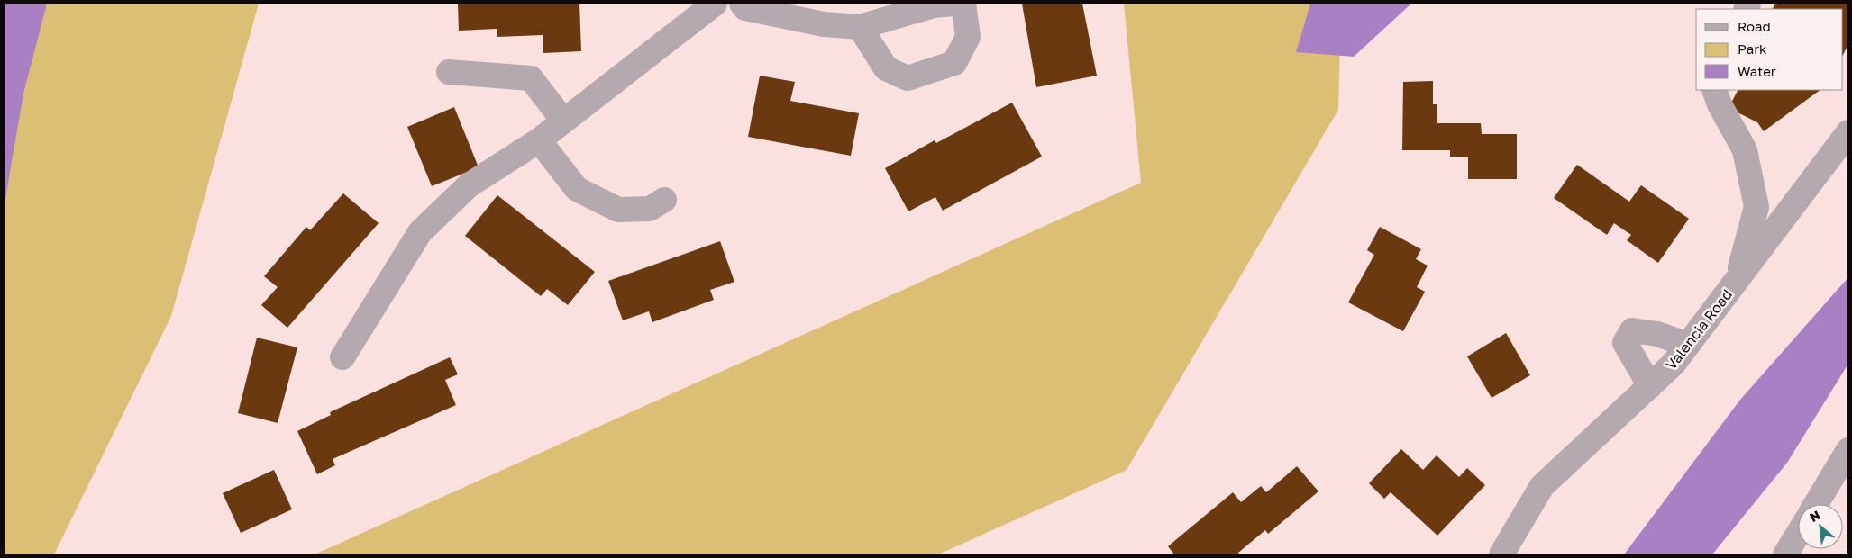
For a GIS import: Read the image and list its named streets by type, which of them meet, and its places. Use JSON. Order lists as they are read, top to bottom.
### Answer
{
  "streets": {
    "street": ["Valencia Road"]
  },
  "legend": ["Road", "Park", "Water"],
  "north": "top left"
}
